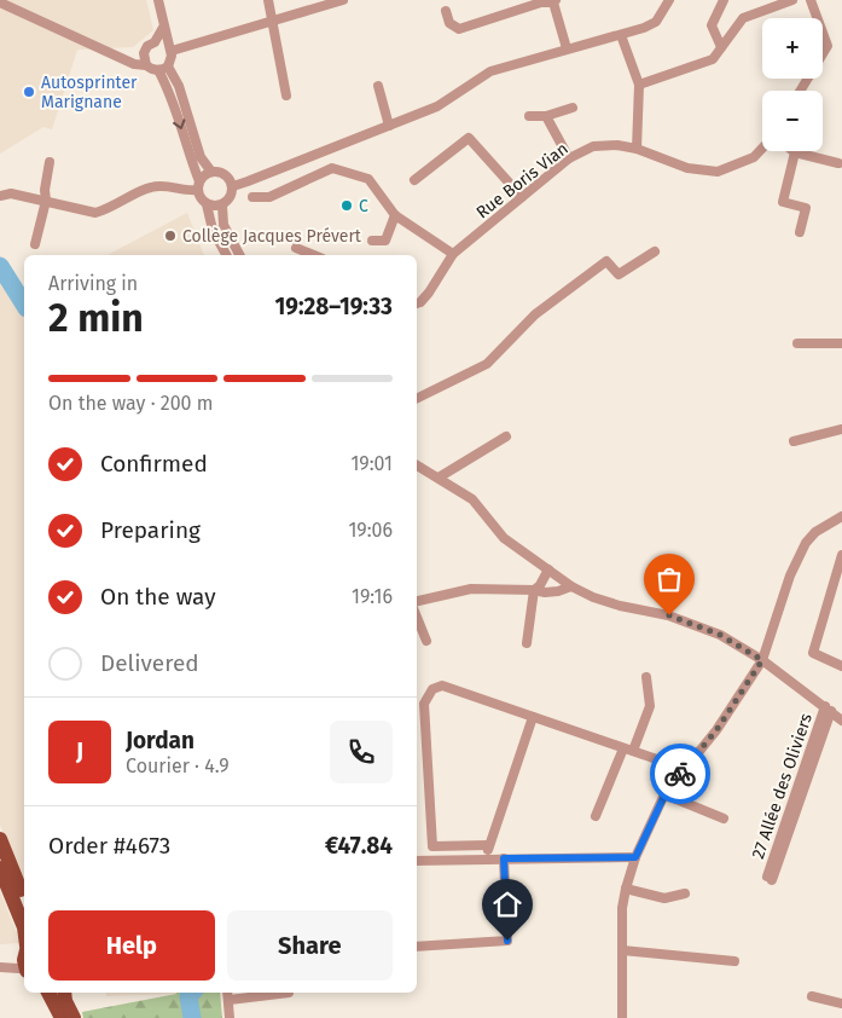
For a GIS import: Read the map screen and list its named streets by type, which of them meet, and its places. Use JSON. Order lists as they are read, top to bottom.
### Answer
{
  "streets": {
    "street": ["Rue Boris Vian"]
  },
  "places": ["Autosprinter Marignane", "C", "Collège Jacques Prévert"],
  "page": {
    "map_buttons": ["+", "−"],
    "heading": ["2 min", "Arriving in", "19:28–19:33"],
    "panel": [
      "Jordan",
      "Courier · 4.9",
      "Order #4673",
      "€47.84"
    ],
    "bar": "On the way · 200 m",
    "list": [
      ["Confirmed", "19:01"],
      ["Preparing", "19:06"],
      ["On the way", "19:16"],
      "Delivered"
    ],
    "round": "J",
    "buttons": ["Help", "Share"]
  }
}
